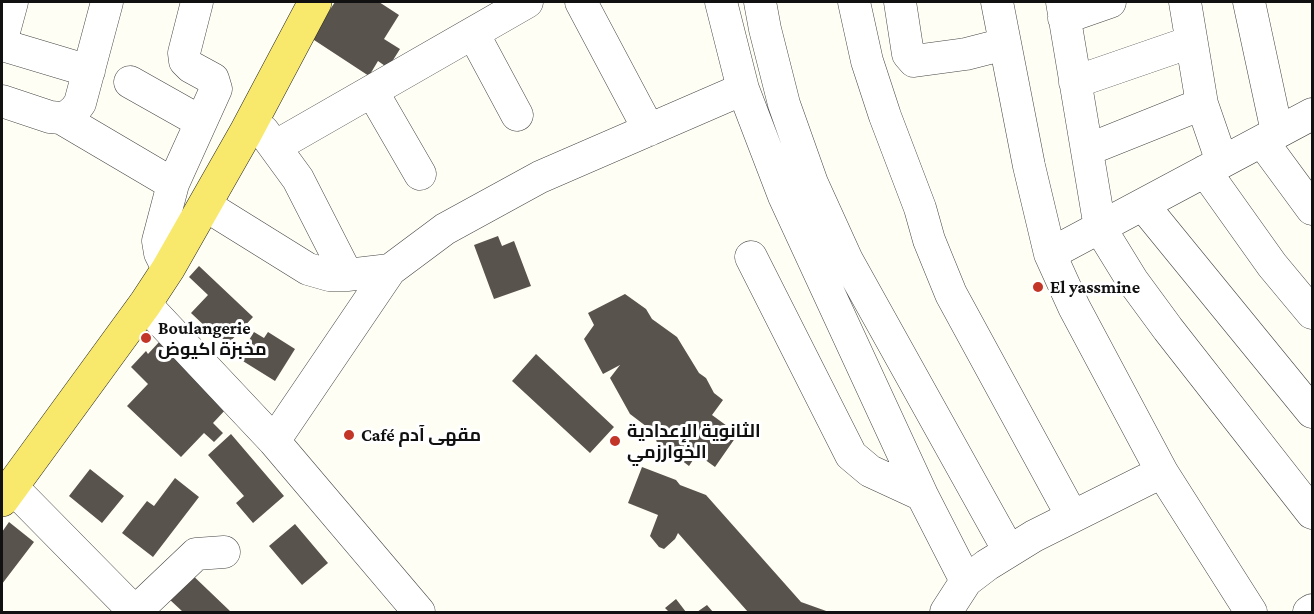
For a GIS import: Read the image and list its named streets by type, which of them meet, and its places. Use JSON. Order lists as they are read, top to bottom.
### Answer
{
  "places": [
    "El yassmine",
    "Boulangerie مخبزة اكيوض",
    "Café مقهى آدم",
    "الثانوية الإعدادية الخوارزمي"
  ]
}
